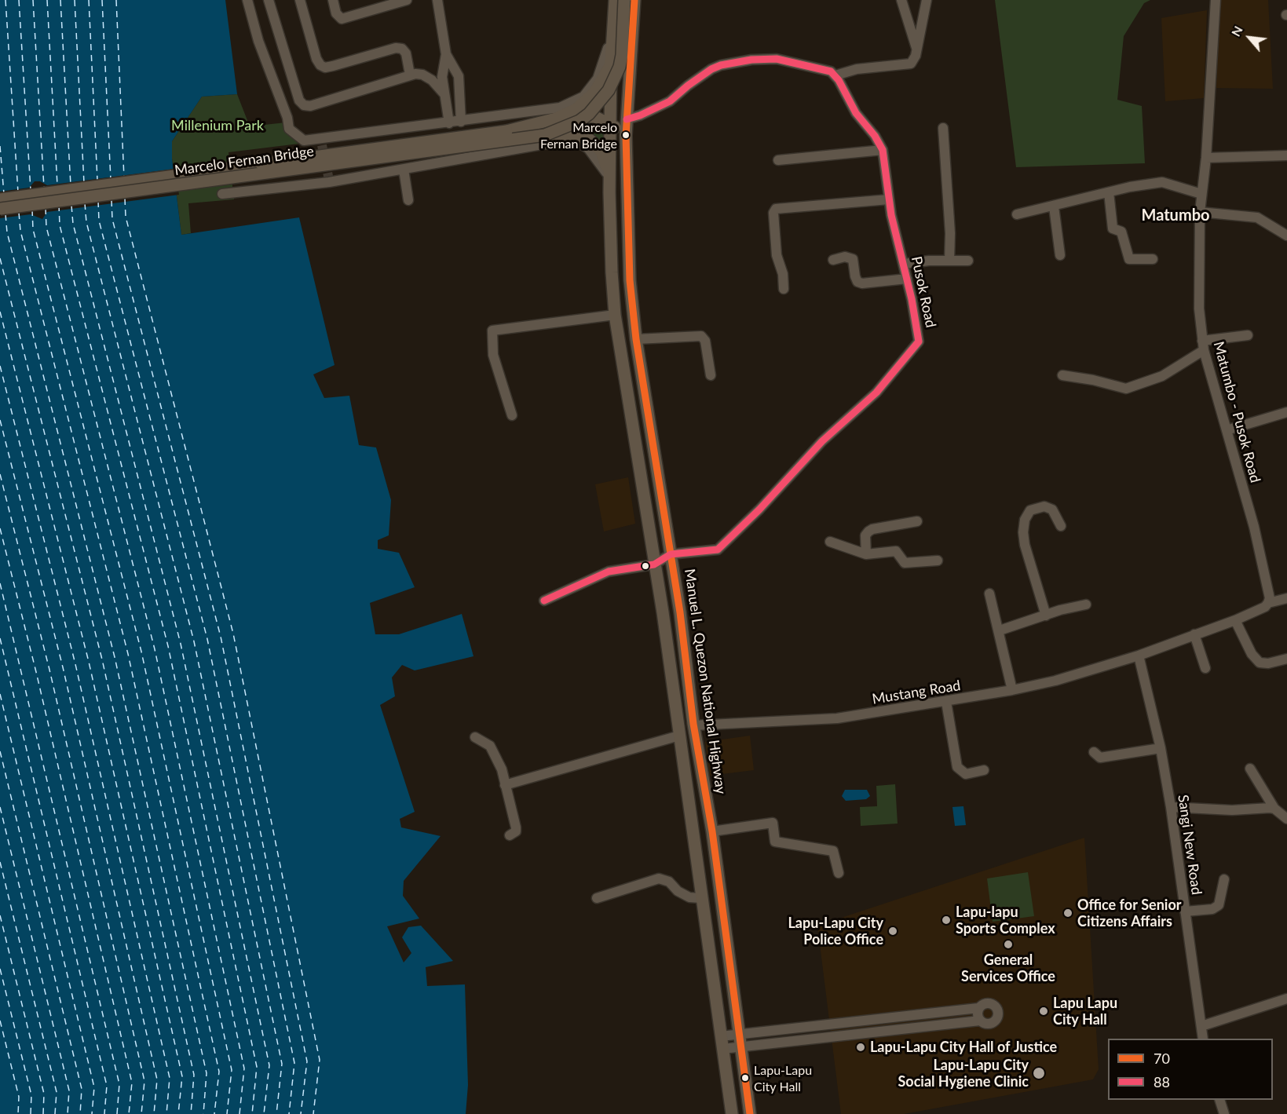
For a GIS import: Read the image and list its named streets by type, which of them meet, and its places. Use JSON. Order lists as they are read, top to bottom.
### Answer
{
  "streets": {
    "main road": ["Marcelo Fernan Bridge", "Manuel L. Quezon National Highway"],
    "street": [
      "Pusok Road",
      "Matumbo - Pusok Road",
      "Mustang Road",
      "Sangi New Road"
    ]
  },
  "crossings": [
    ["Pusok Road", "Manuel L. Quezon National Highway"],
    ["Manuel L. Quezon National Highway", "Mustang Road"],
    ["Mustang Road", "Sangi New Road"]
  ],
  "districts": ["Matumbo"],
  "parks": ["Millenium Park"],
  "places": [
    "Marcelo Fernan Bridge",
    "Office for Senior Citizens Affairs",
    "Lapu-lapu Sports Complex",
    "Lapu-Lapu City Police Office",
    "General Services Office",
    "Lapu Lapu City Hall",
    "Lapu-Lapu City Hall of Justice",
    "Lapu-Lapu City Social Hygiene Clinic",
    "Lapu-Lapu City Hall"
  ],
  "lines": ["transit line 70", "transit line 88"],
  "legend": ["70", "88"],
  "north": "top left"
}
